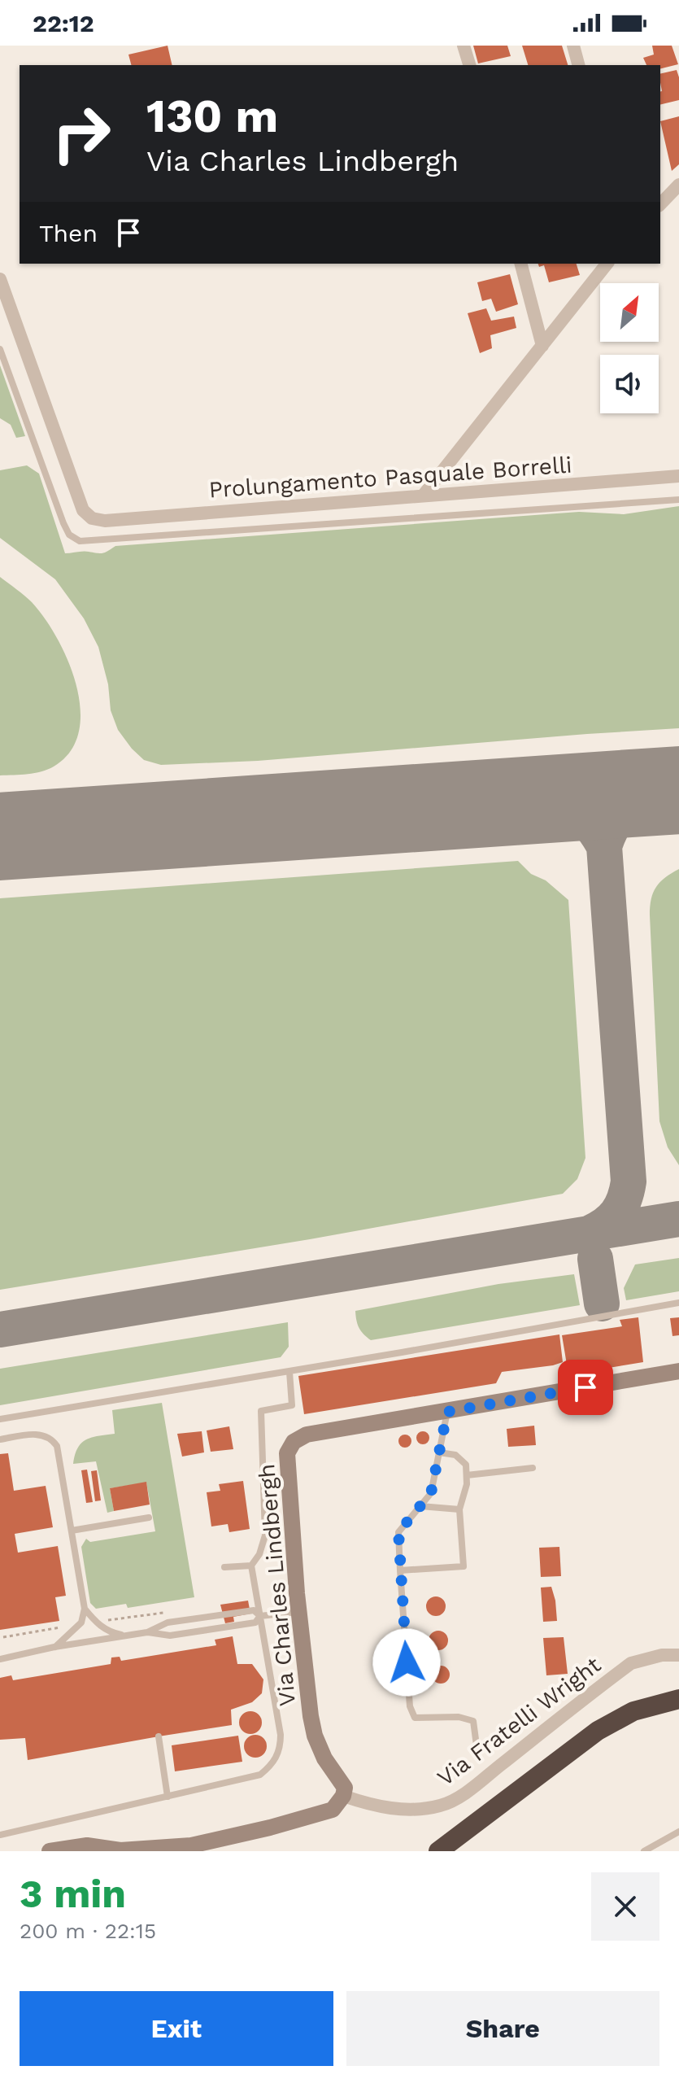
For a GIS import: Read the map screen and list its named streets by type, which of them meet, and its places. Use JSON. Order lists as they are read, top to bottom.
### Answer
{
  "streets": {
    "street": ["Prolungamento Pasquale Borrelli", "Via Charles Lindbergh", "Via Fratelli Wright"]
  },
  "crossings": [
    ["Via Charles Lindbergh", "Via Fratelli Wright"]
  ],
  "north": "top right",
  "page": {
    "status": "22:12",
    "turn": ["130 m", "Via Charles Lindbergh"],
    "then": "Then",
    "heading": ["3 min", "200 m · 22:15"],
    "buttons": ["Exit", "Share"]
  }
}
